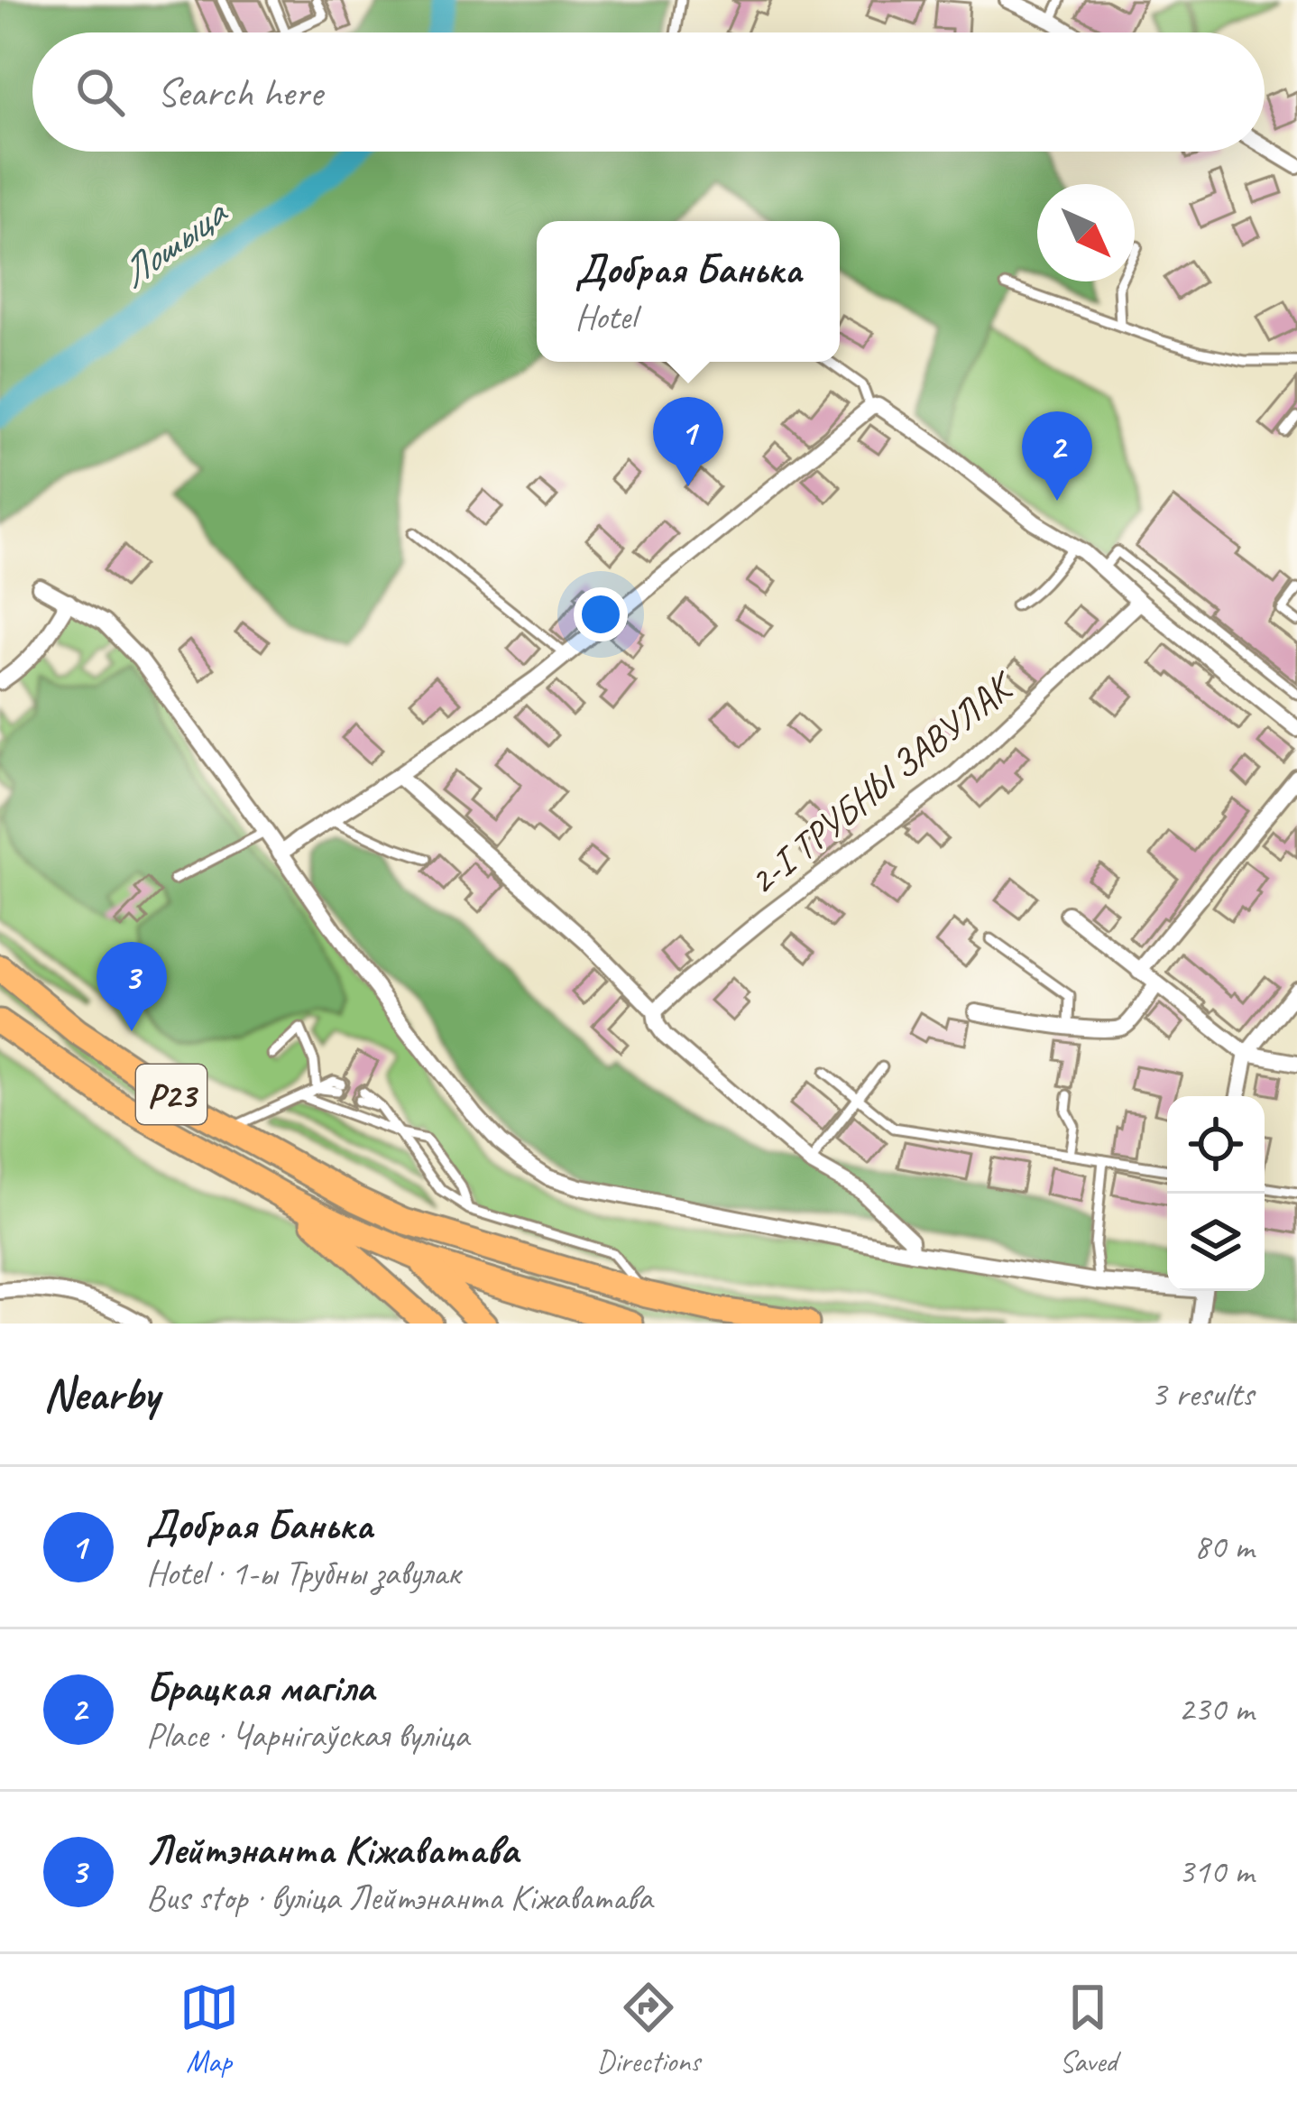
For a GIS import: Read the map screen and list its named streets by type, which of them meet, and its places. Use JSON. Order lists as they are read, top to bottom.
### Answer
{
  "streets": {
    "main road": ["Р23"],
    "street": ["2-І ТРУБНЫ ЗАВУЛАК"]
  },
  "water": ["Лошыца"],
  "north": "bottom right",
  "page": {
    "search": "Search here",
    "popup": ["Добрая Банька", "Hotel"],
    "pins": ["1", "2", "3"],
    "heading": ["Nearby", "3 results"],
    "list": [
      {
        "mark": "1",
        "name": "Добрая Банька",
        "note": "Hotel · 1-ы Трубны завулак",
        "value": "80 m"
      },
      {
        "mark": "2",
        "name": "Брацкая магіла",
        "note": "Place · Чарнігаўская вуліца",
        "value": "230 m"
      },
      {
        "mark": "3",
        "name": "Лейтэнанта Кіжаватава",
        "note": "Bus stop · вуліца Лейтэнанта Кіжаватава",
        "value": "310 m"
      }
    ],
    "nav": ["Map", "Directions", "Saved"]
  }
}
